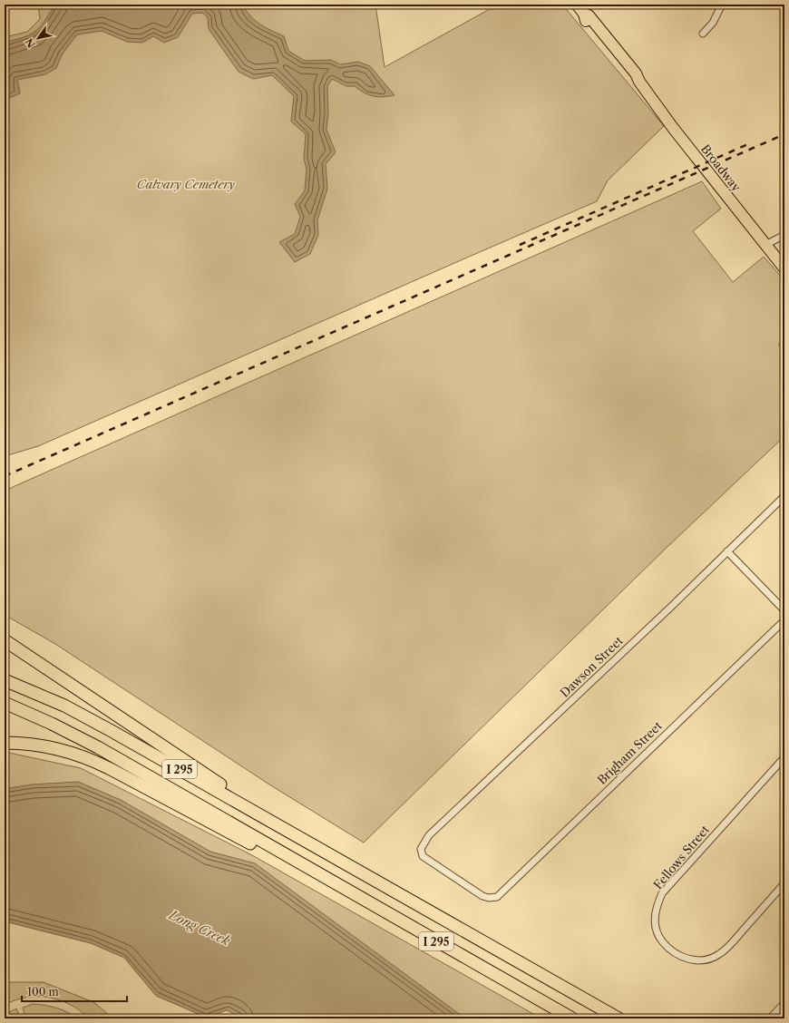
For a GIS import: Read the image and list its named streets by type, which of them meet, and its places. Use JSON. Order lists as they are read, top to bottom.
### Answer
{
  "streets": {
    "highway": ["I 295"],
    "main road": ["Broadway"],
    "street": ["Dawson Street", "Brigham Street", "Fellows Street"]
  },
  "crossings": [
    ["Dawson Street", "Brigham Street"]
  ],
  "water": ["Long Creek"],
  "parks": ["Calvary Cemetery"],
  "scale_bar": "100 m",
  "north": "bottom left"
}
